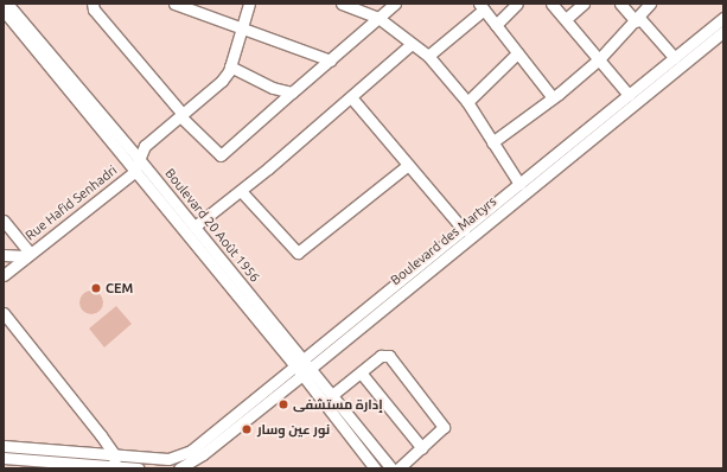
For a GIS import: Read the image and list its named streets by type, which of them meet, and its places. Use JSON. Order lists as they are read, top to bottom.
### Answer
{
  "streets": {
    "street": ["Rue Hafid Senhadri", "Boulevard 20 Août 1956", "Boulevard des Martyrs"]
  },
  "crossings": [
    ["Rue Hafid Senhadri", "Boulevard 20 Août 1956"],
    ["Boulevard 20 Août 1956", "Boulevard des Martyrs"]
  ],
  "places": ["CEM", "إدارة مستشفى", "نور عين وسار"]
}
